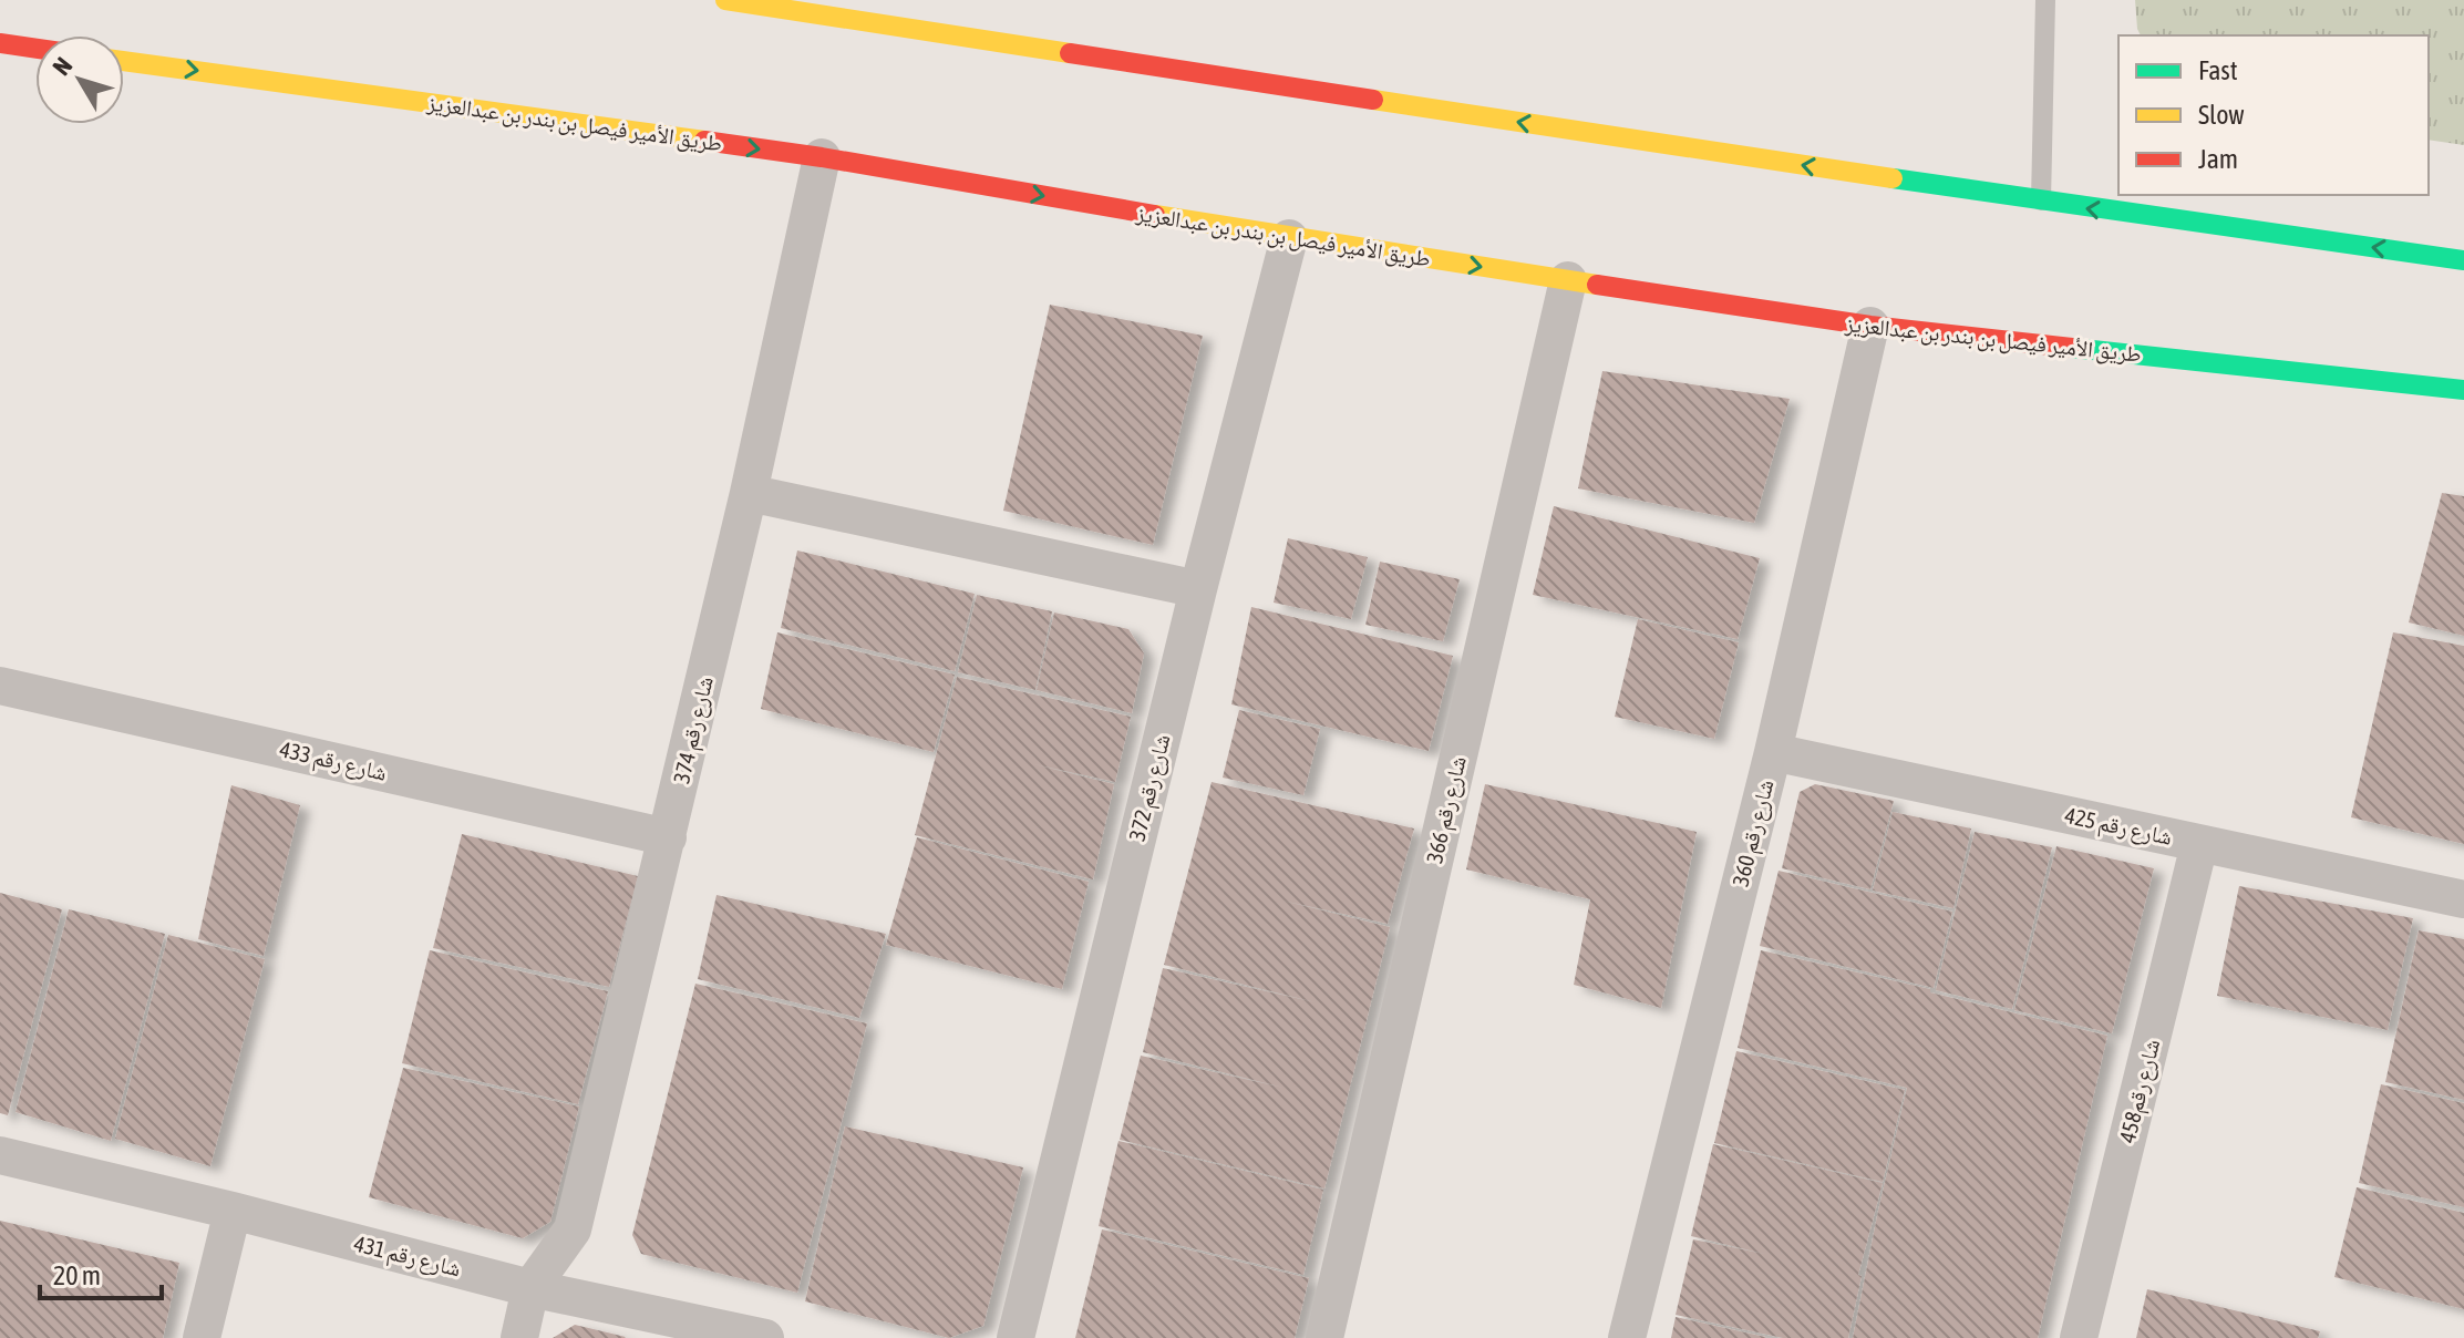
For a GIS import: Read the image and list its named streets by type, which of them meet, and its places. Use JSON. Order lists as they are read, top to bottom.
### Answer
{
  "streets": {
    "main road": ["طريق الأمير فيصل بن بندر بن عبدالعزيز"],
    "street": [
      "شارع رقم 374",
      "شارع رقم 433",
      "شارع رقم 372",
      "شارع رقم 366",
      "شارع رقم 425",
      "شارع رقم 360",
      "شارع رقم458",
      "شارع رقم 431"
    ]
  },
  "crossings": [
    ["طريق الأمير فيصل بن بندر بن عبدالعزيز", "شارع رقم 374"],
    ["طريق الأمير فيصل بن بندر بن عبدالعزيز", "شارع رقم 372"],
    ["طريق الأمير فيصل بن بندر بن عبدالعزيز", "شارع رقم 366"],
    ["طريق الأمير فيصل بن بندر بن عبدالعزيز", "شارع رقم 360"],
    ["شارع رقم 374", "شارع رقم 433"],
    ["شارع رقم 374", "شارع رقم 431"],
    ["شارع رقم 425", "شارع رقم 360"],
    ["شارع رقم 425", "شارع رقم458"]
  ],
  "legend": ["Fast", "Slow", "Jam"],
  "scale_bar": "20 m",
  "north": "top left"
}
